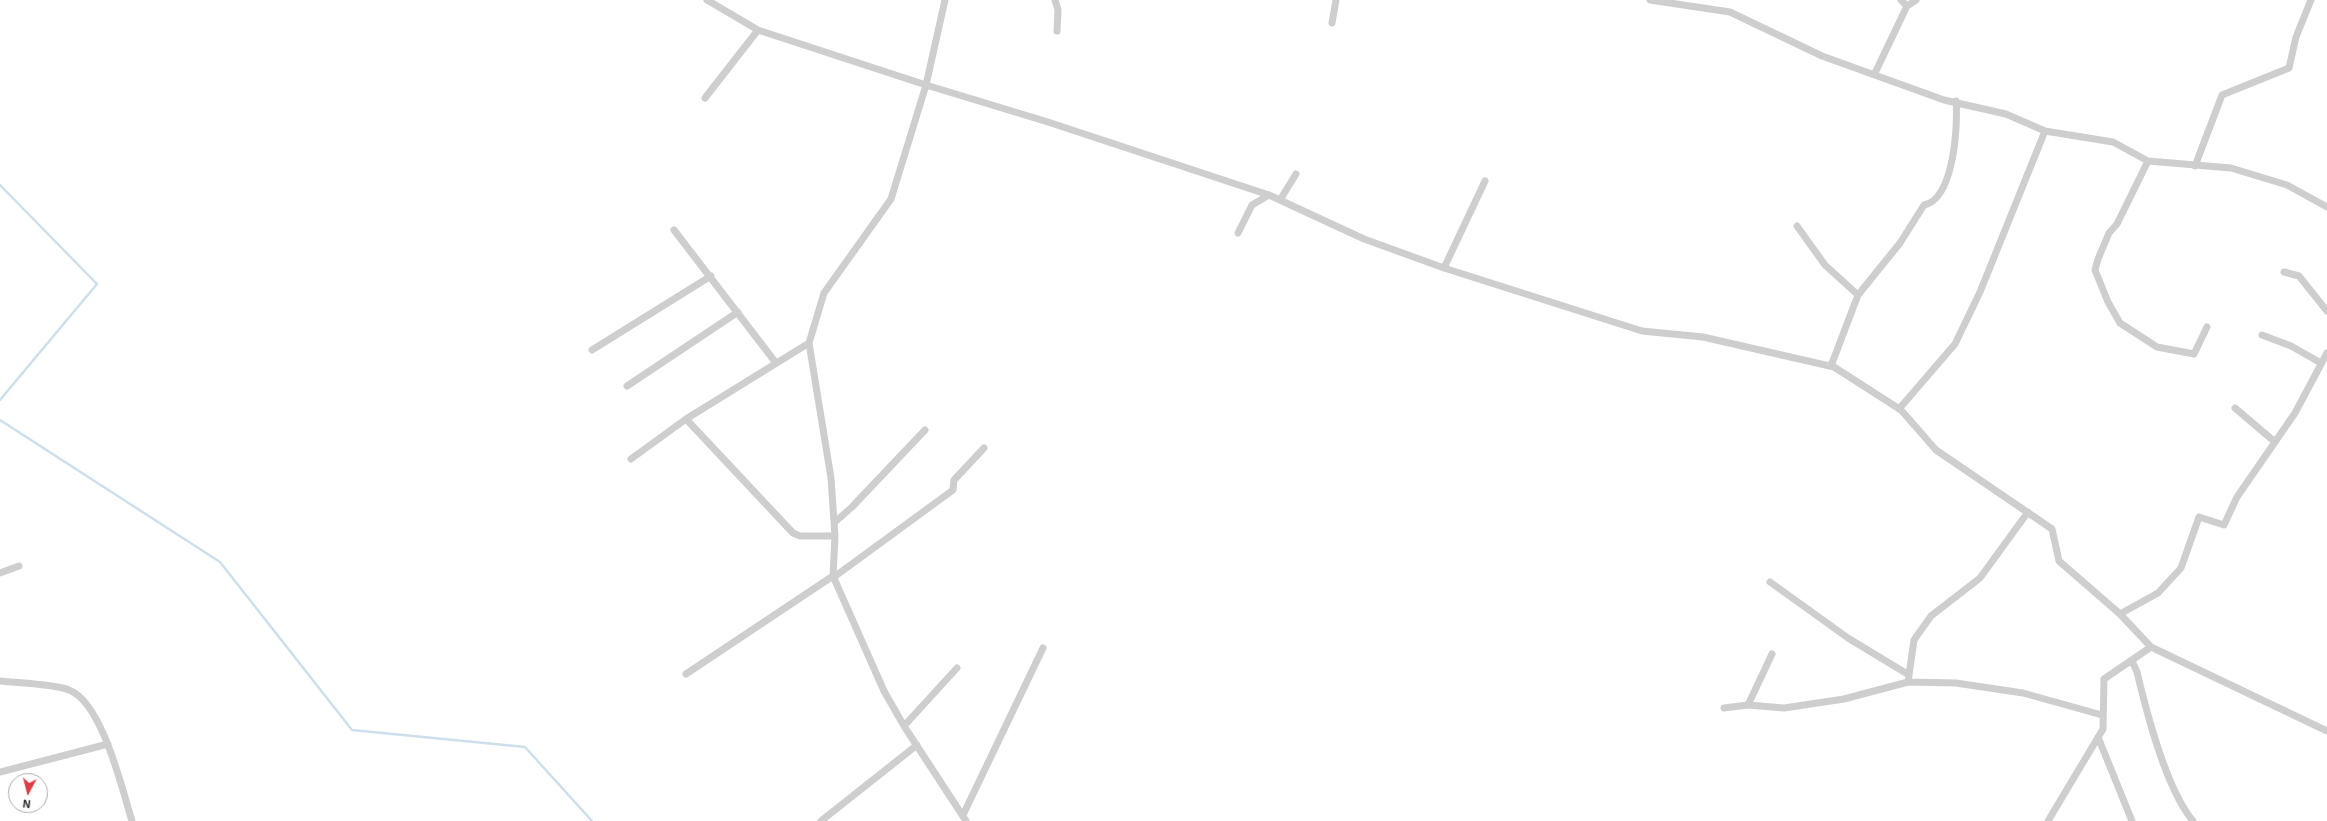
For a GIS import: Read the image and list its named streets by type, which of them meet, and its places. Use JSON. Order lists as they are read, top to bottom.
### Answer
{
  "north": "bottom"
}
